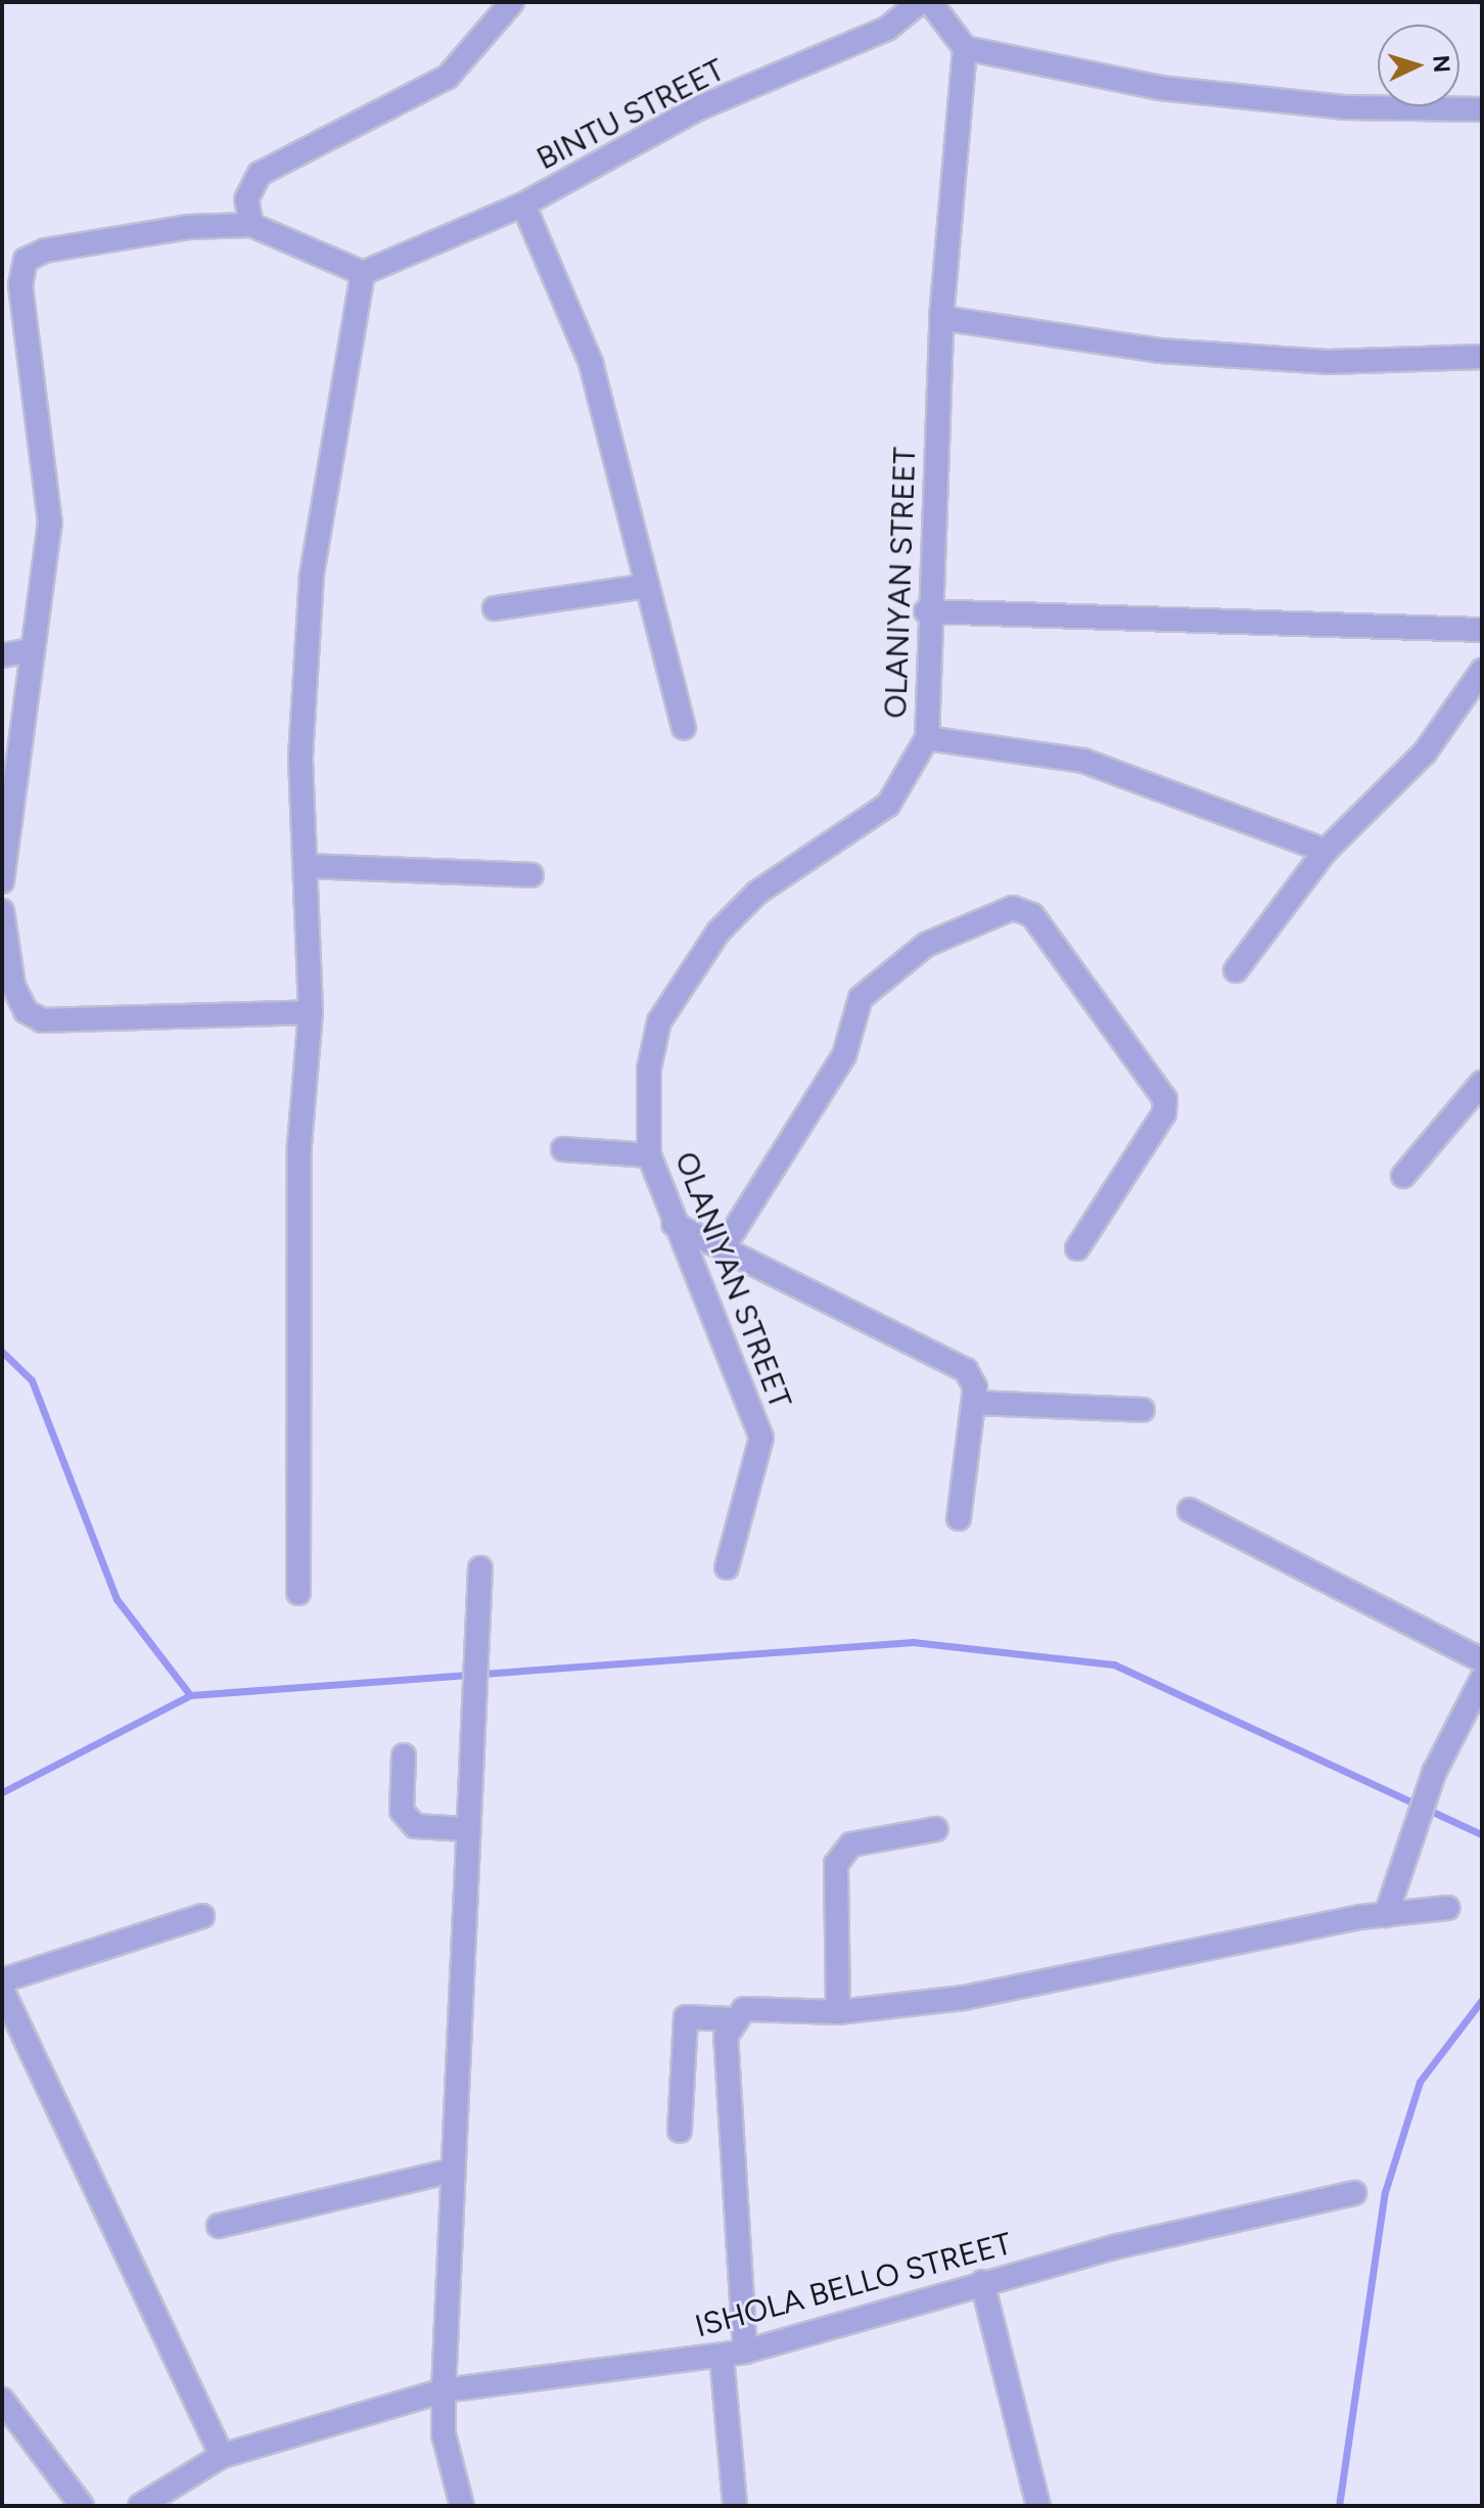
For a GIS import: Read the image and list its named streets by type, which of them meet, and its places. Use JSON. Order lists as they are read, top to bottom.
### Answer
{
  "streets": {
    "street": ["BINTU STREET", "OLANIYAN STREET", "ISHOLA BELLO STREET"]
  },
  "north": "right"
}
